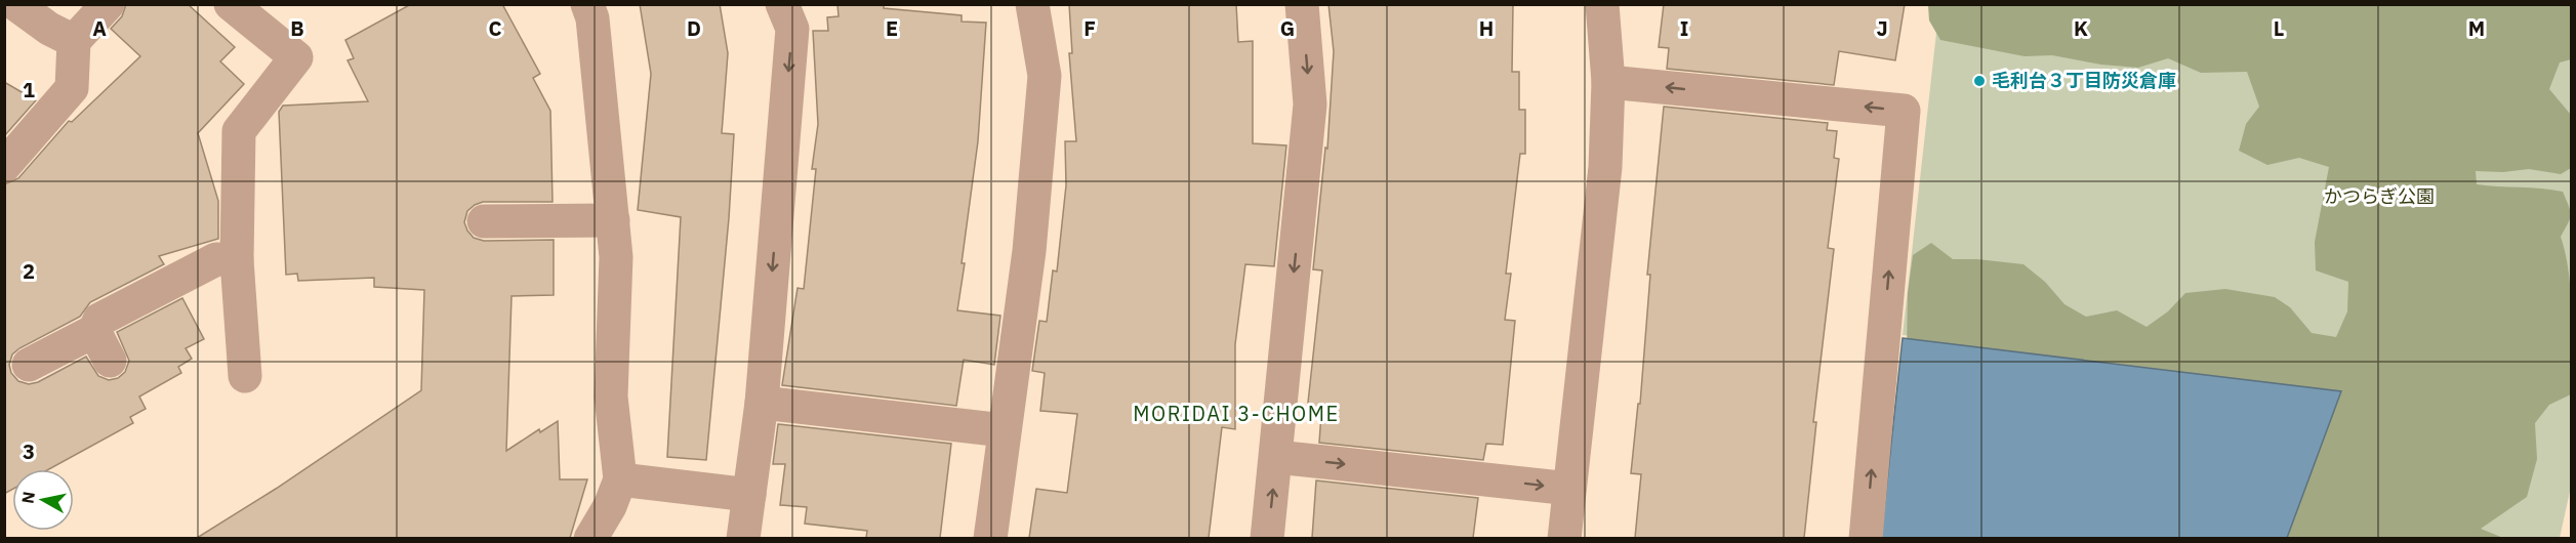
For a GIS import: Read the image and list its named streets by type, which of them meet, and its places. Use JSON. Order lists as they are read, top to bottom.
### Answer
{
  "districts": ["MORIDAI 3-CHOME"],
  "parks": ["かつらぎ公園"],
  "places": ["毛利台３丁目防災倉庫"],
  "north": "left",
  "grid": {
    "columns": [
      "A",
      "B",
      "C",
      "D",
      "E",
      "F",
      "G",
      "H",
      "I",
      "J",
      "K",
      "L",
      "M"
    ],
    "rows": ["1", "2", "3"]
  }
}
